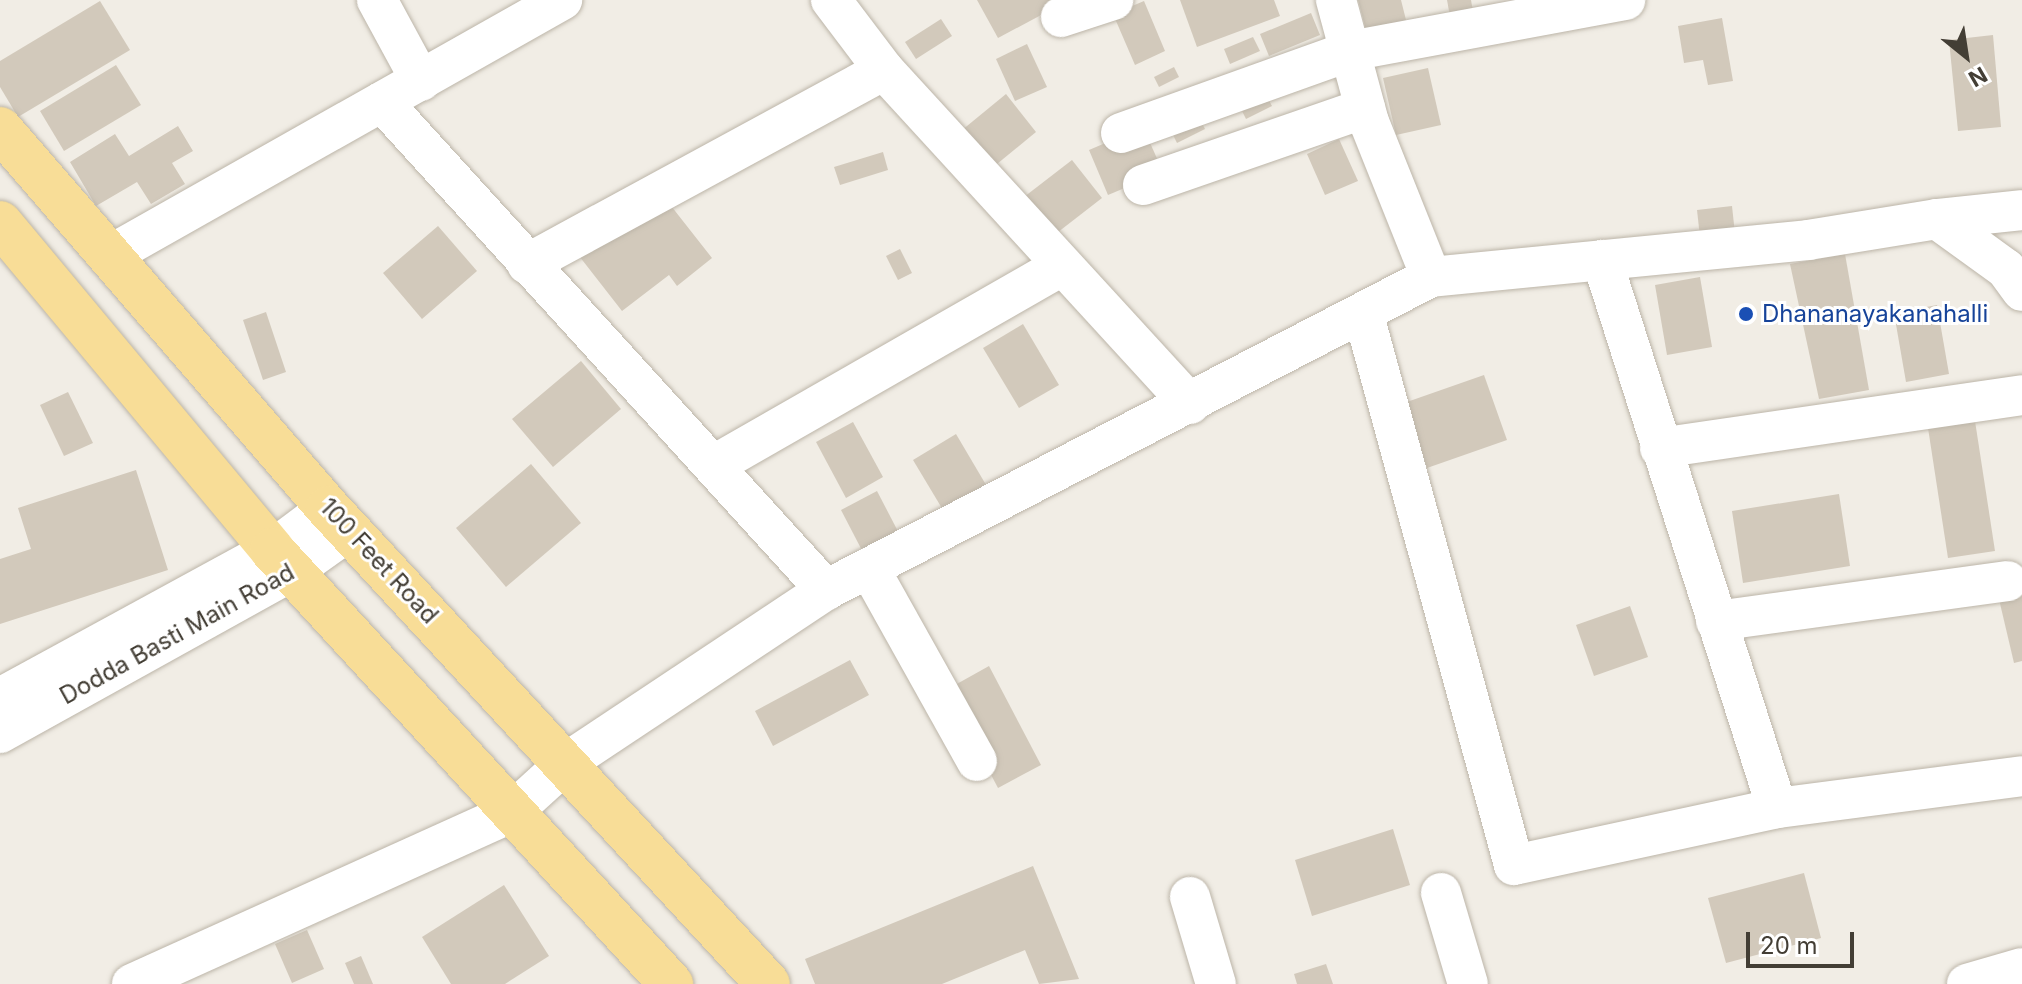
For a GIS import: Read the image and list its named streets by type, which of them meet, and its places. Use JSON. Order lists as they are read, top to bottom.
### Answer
{
  "streets": {
    "main road": ["100 Feet Road"],
    "street": ["Dodda Basti Main Road"]
  },
  "crossings": [
    ["100 Feet Road", "Dodda Basti Main Road"]
  ],
  "places": ["Dhananayakanahalli"],
  "scale_bar": "20 m",
  "north": "bottom right"
}
